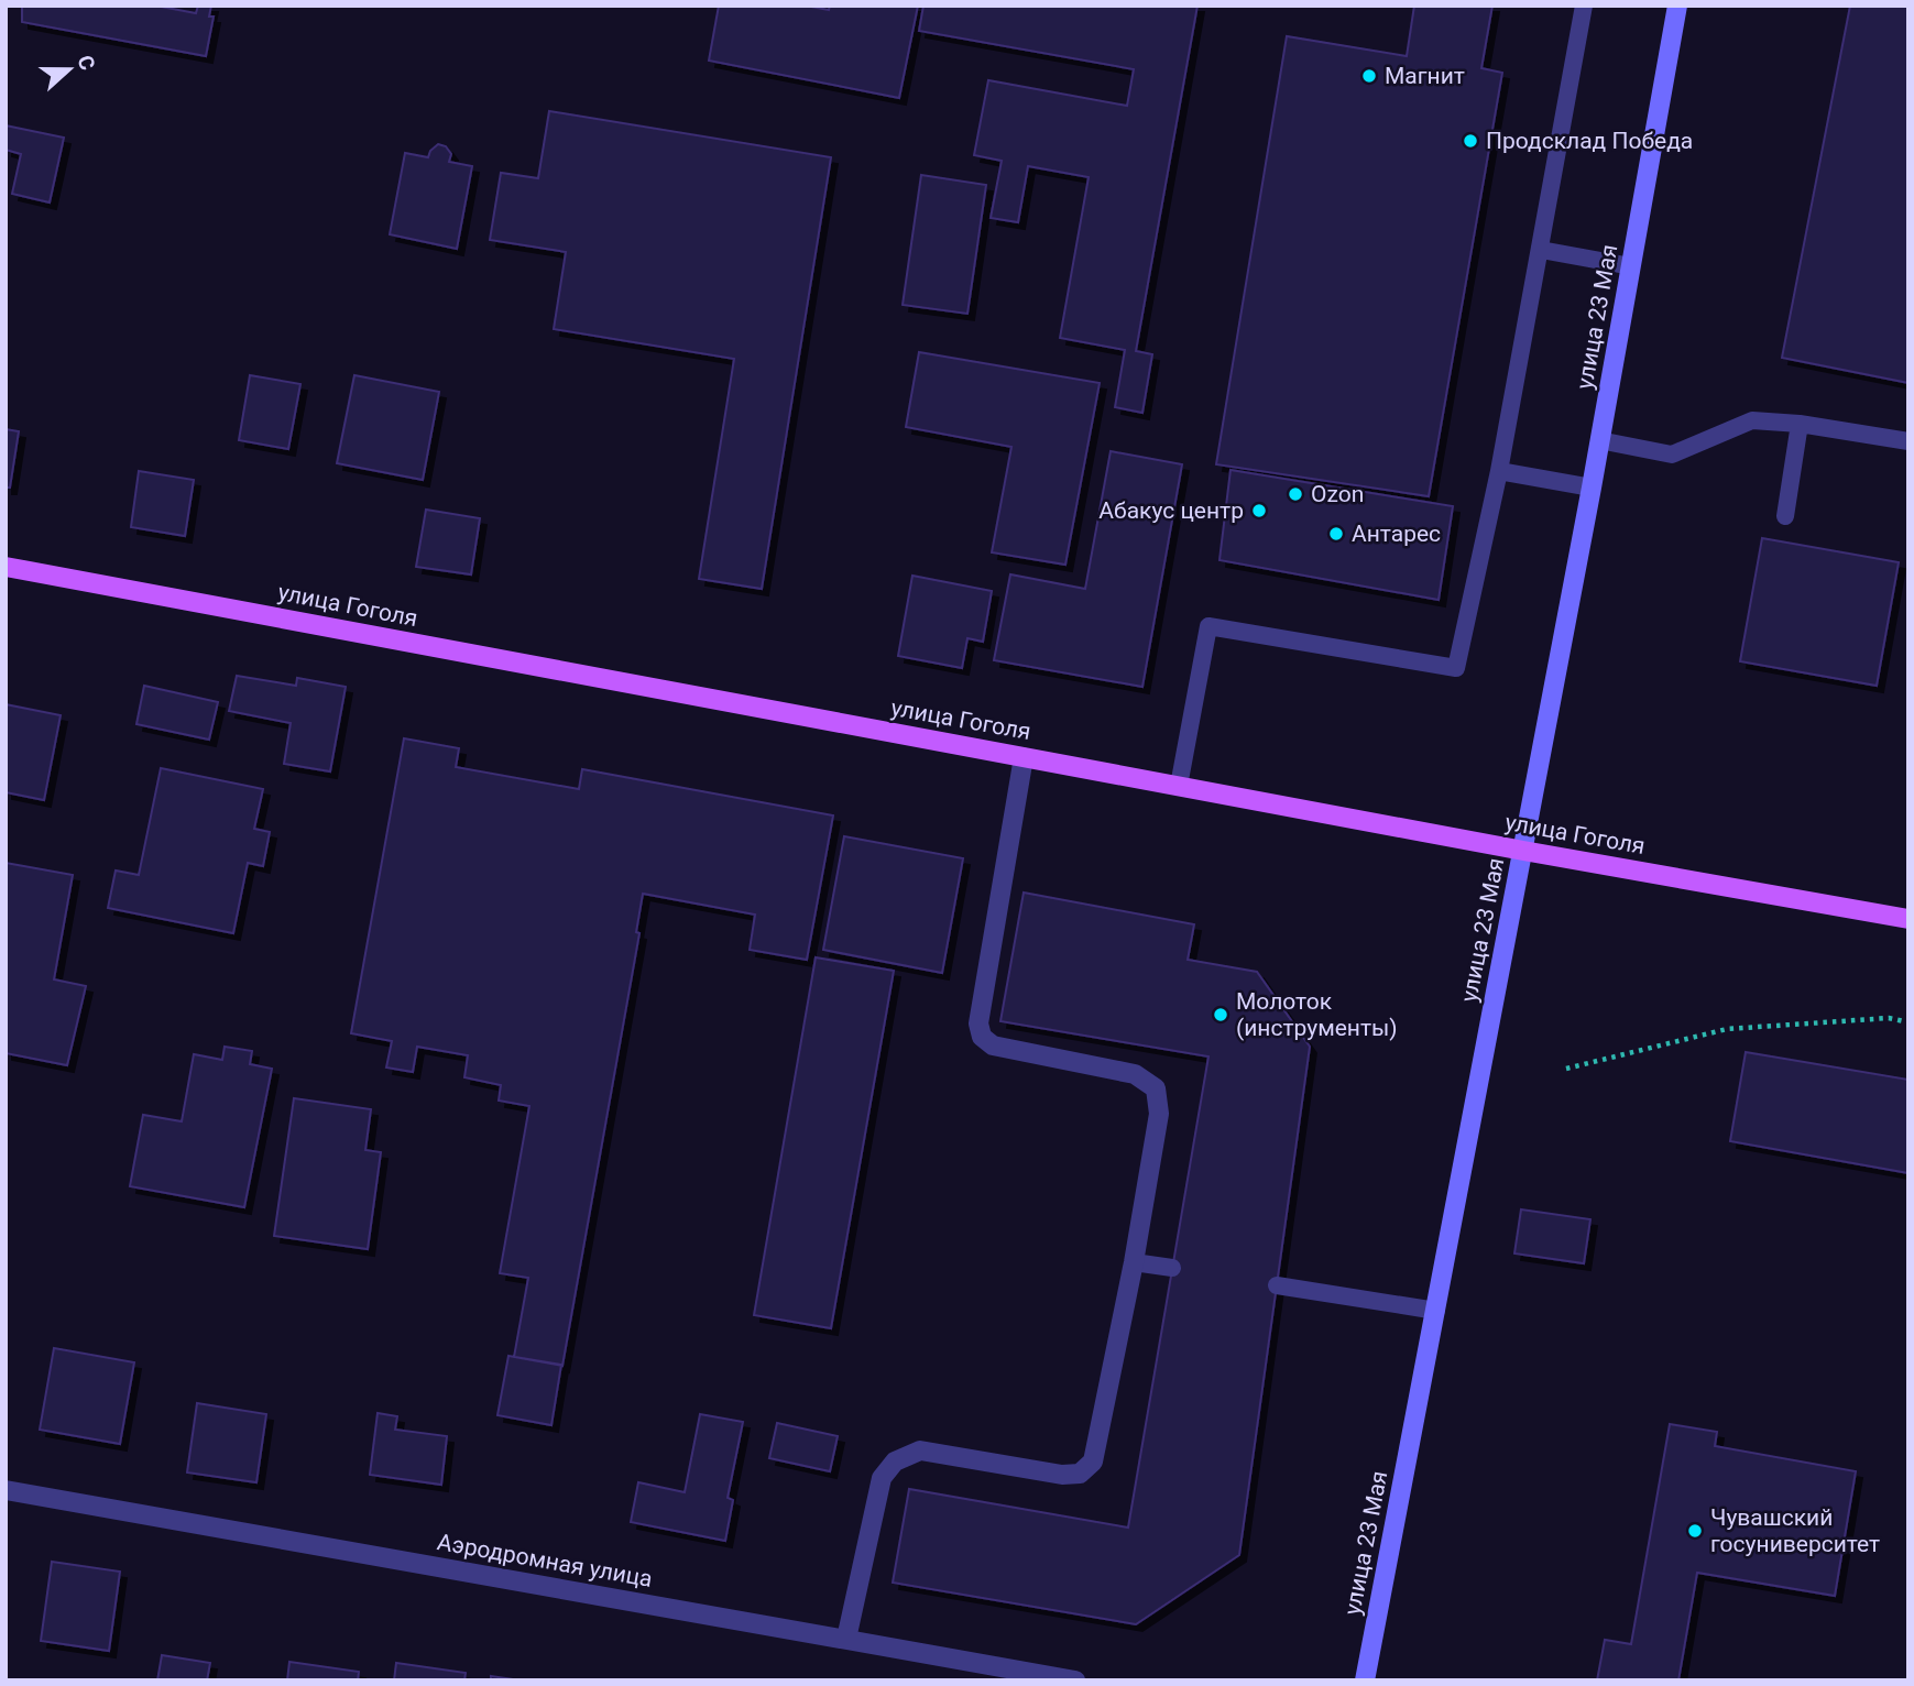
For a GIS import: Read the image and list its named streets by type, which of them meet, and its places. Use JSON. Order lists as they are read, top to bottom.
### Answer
{
  "streets": {
    "main road": ["улица 23 Мая", "улица Гоголя"],
    "street": ["Аэродромная улица"]
  },
  "crossings": [
    ["улица 23 Мая", "улица Гоголя"]
  ],
  "places": [
    "Магнит",
    "Продсклад Победа",
    "Ozon",
    "Абакус центр",
    "Антарес",
    "Молоток (инструменты)",
    "Чувашский госуниверситет"
  ],
  "north": "right"
}
